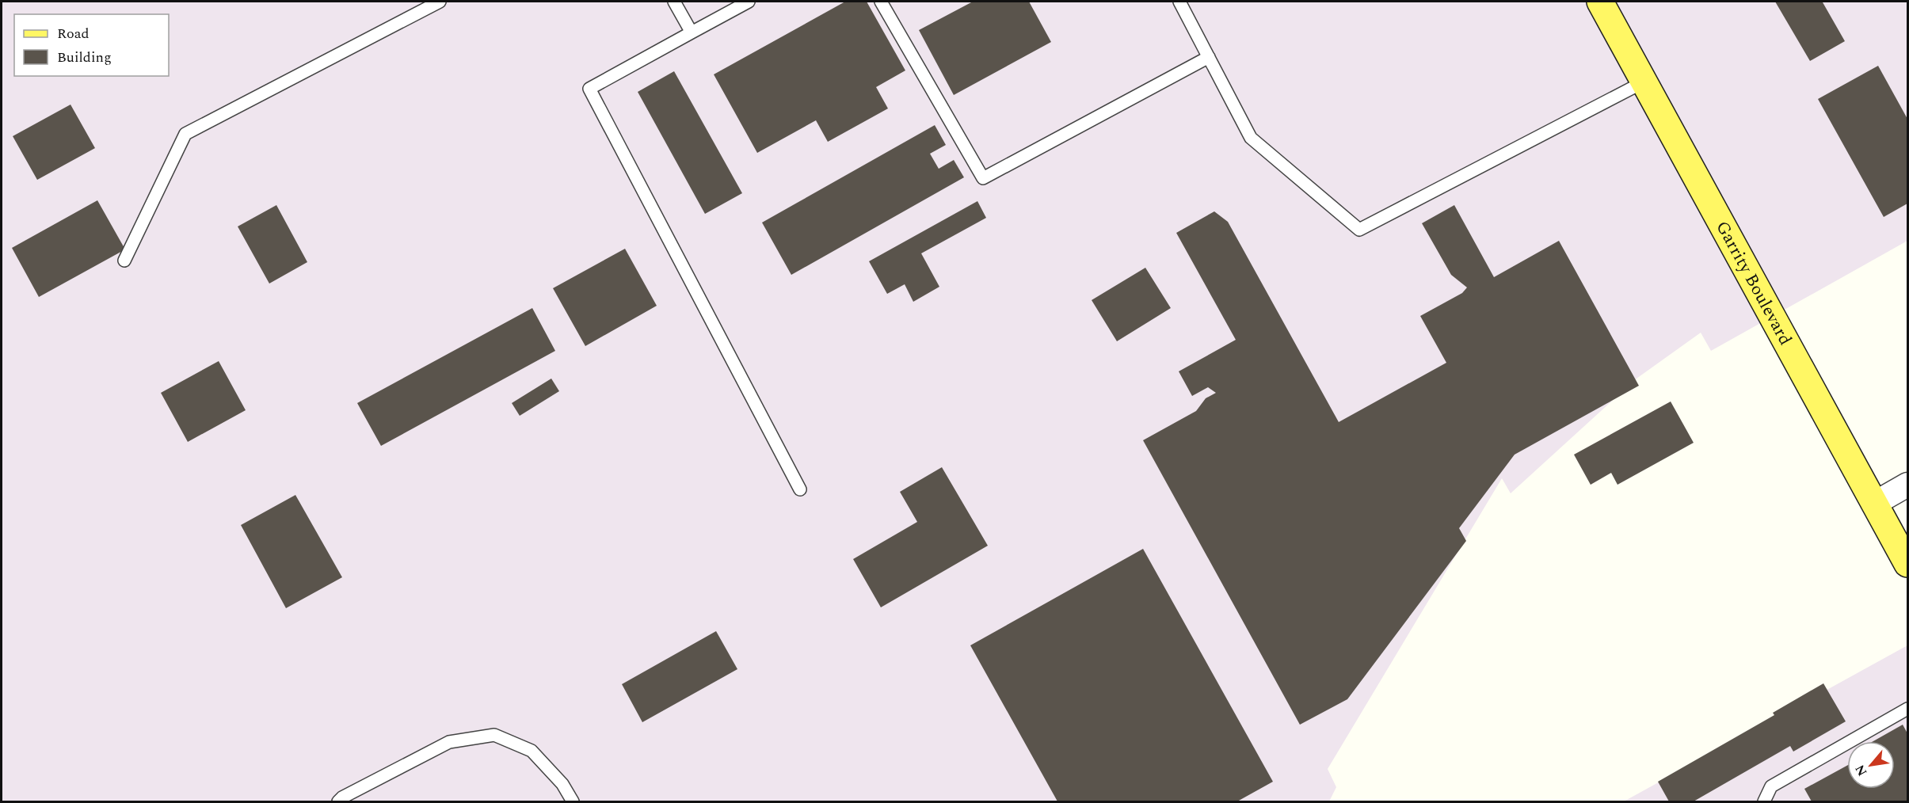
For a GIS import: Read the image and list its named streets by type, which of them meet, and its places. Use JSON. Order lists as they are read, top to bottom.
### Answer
{
  "streets": {
    "main road": ["Garrity Boulevard"]
  },
  "legend": ["Road", "Building"],
  "north": "bottom left"
}
